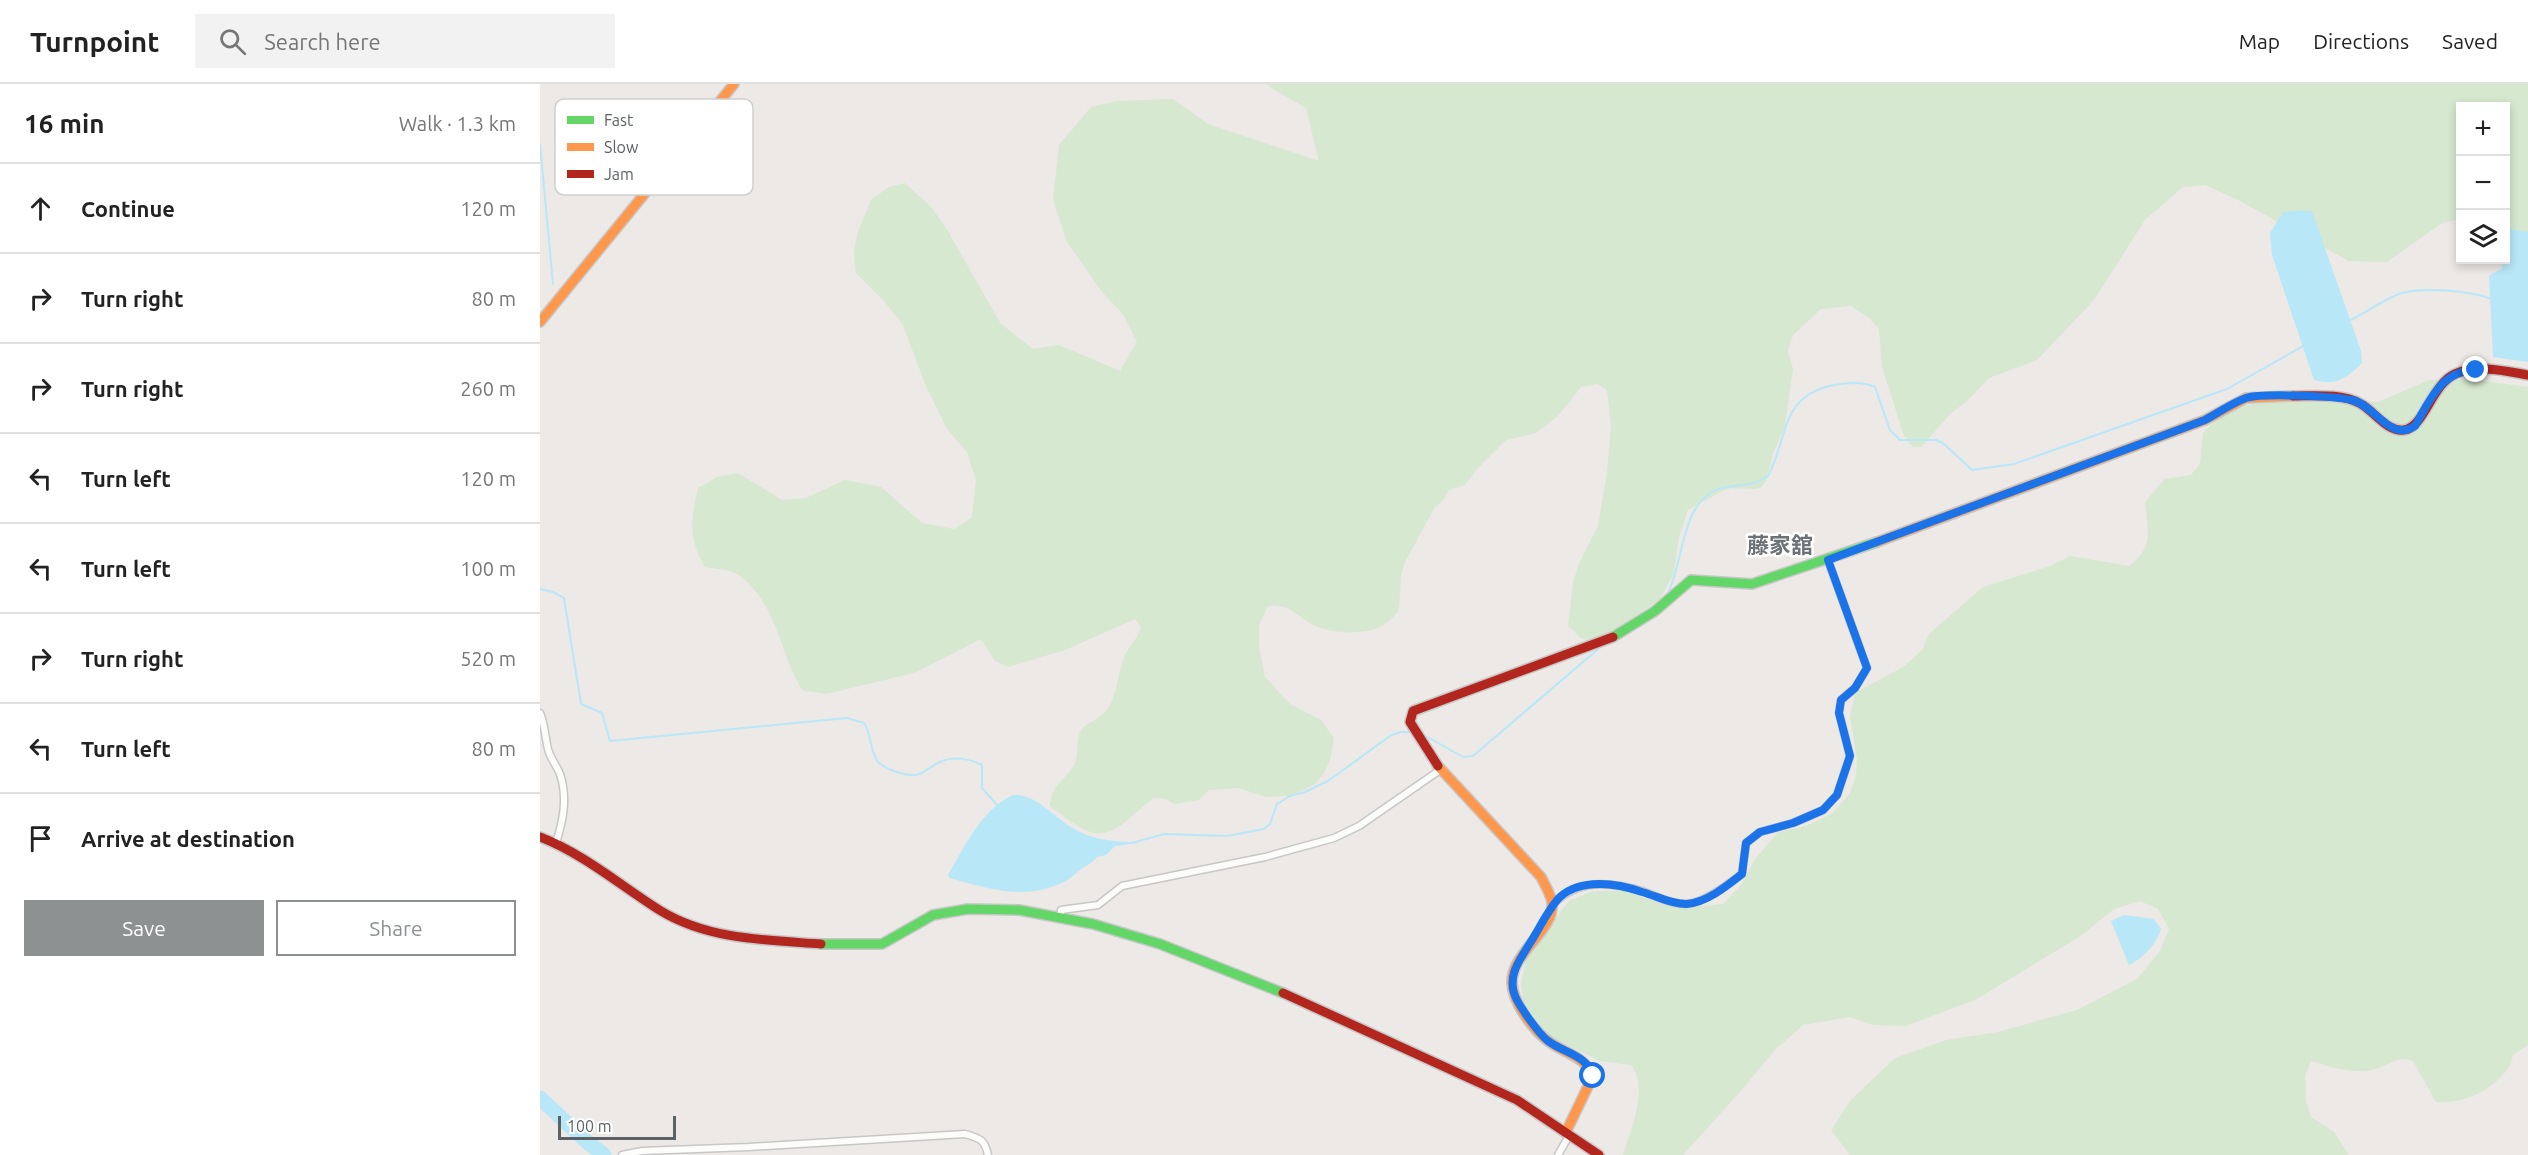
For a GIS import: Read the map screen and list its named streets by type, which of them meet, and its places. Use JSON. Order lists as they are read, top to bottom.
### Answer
{
  "districts": ["藤家舘"],
  "legend": ["Fast", "Slow", "Jam"],
  "scale_bar": "100 m",
  "page": {
    "header": "Turnpoint",
    "search": "Search here",
    "nav": ["Map", "Directions", "Saved"],
    "heading": ["16 min", "Walk · 1.3 km"],
    "map_buttons": ["+", "−"],
    "list": [
      ["Continue", "120 m"],
      ["Turn right", "80 m"],
      ["Turn right", "260 m"],
      ["Turn left", "120 m"],
      ["Turn left", "100 m"],
      ["Turn right", "520 m"],
      ["Turn left", "80 m"],
      "Arrive at destination"
    ],
    "buttons": ["Save", "Share"],
    "scale": "100 m"
  }
}
